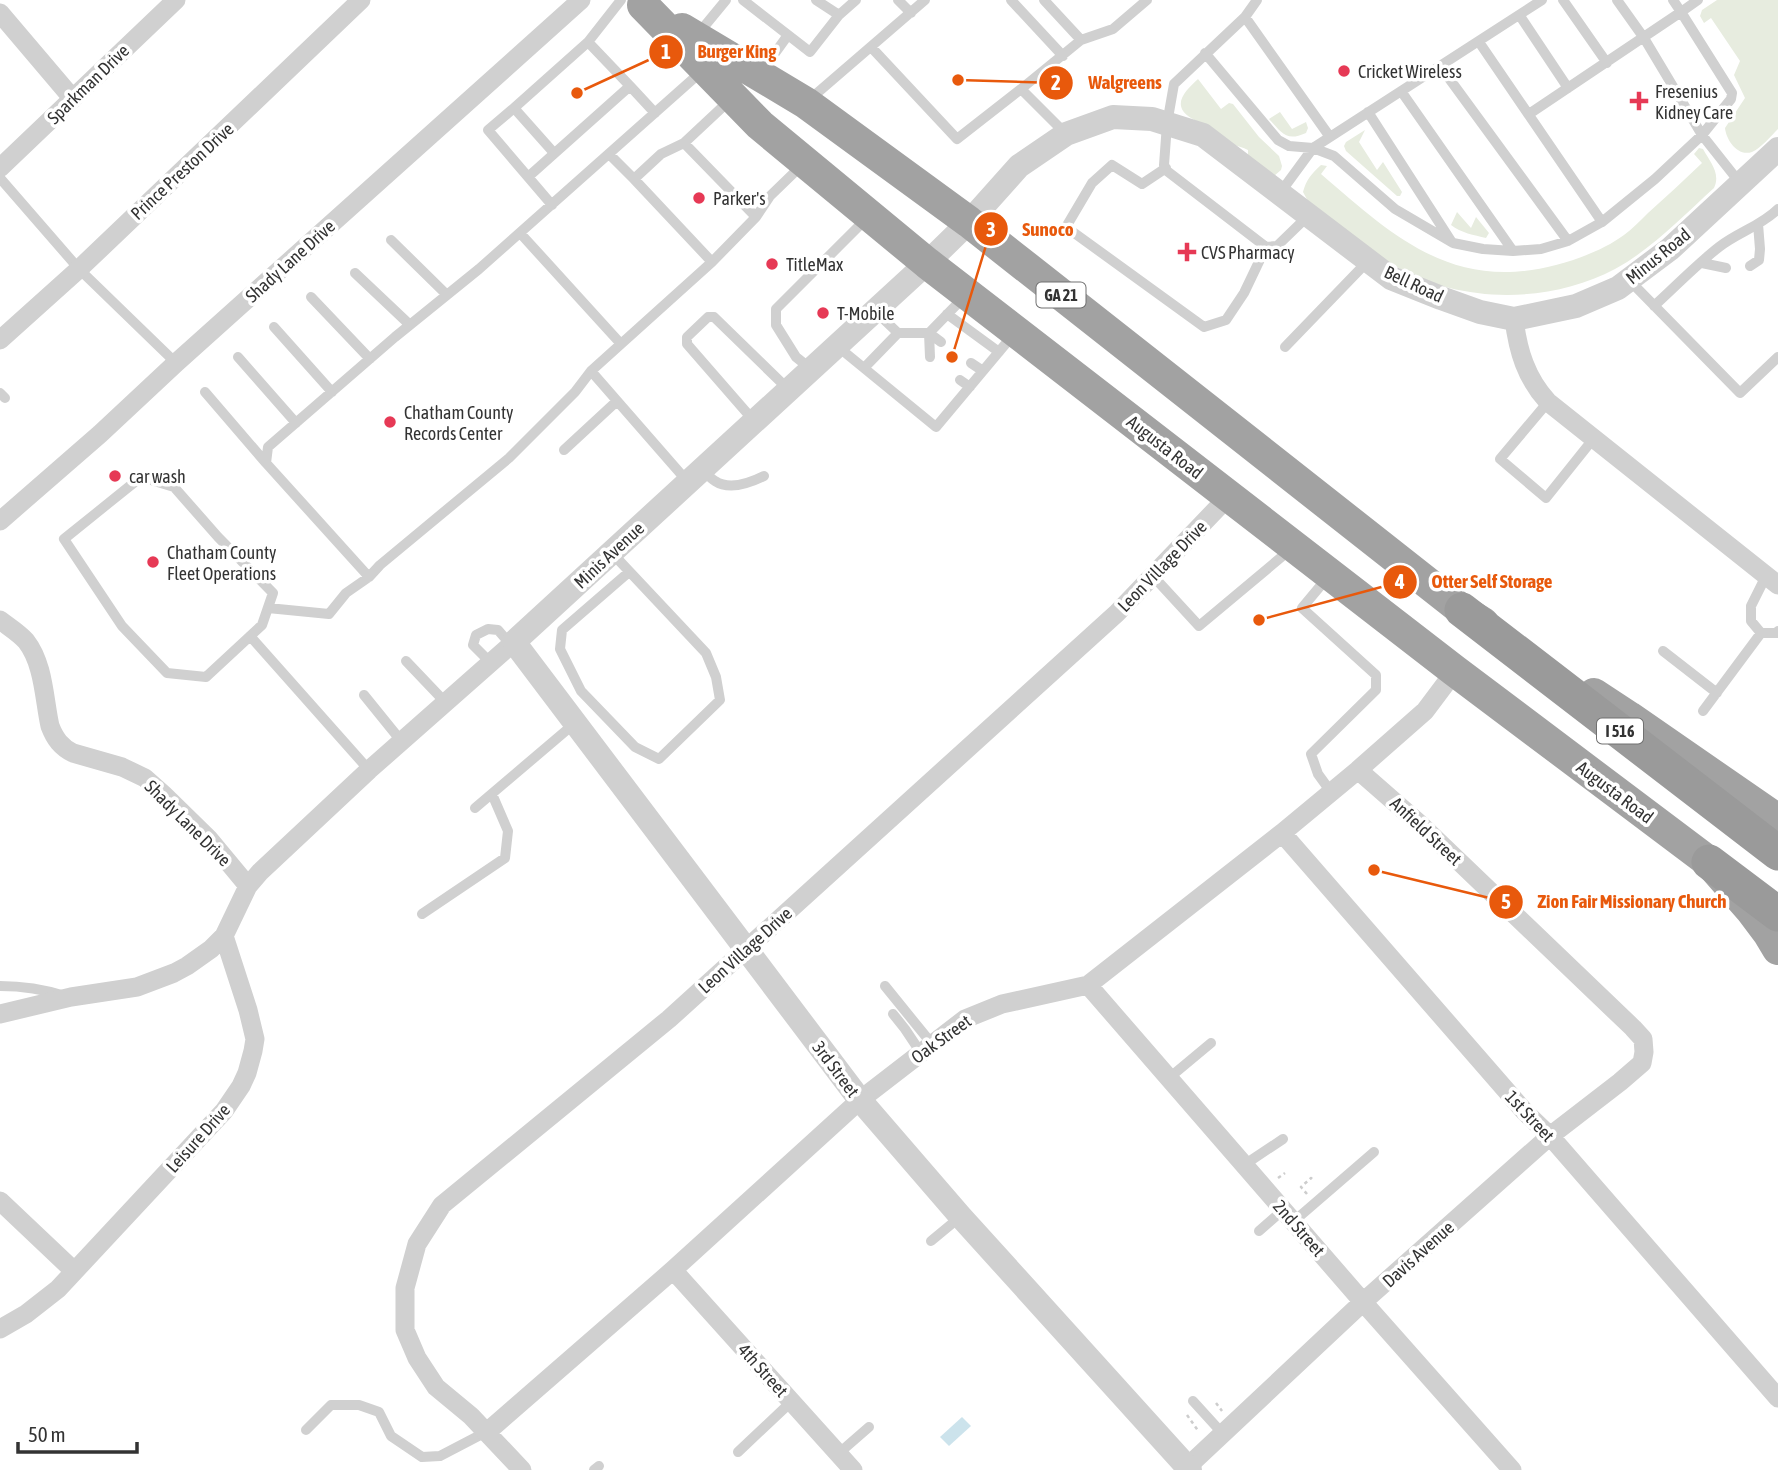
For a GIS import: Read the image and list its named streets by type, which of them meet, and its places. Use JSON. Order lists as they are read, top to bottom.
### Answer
{
  "streets": {
    "highway": ["GA 21", "Augusta Road", "I 516"],
    "street": [
      "Sparkman Drive",
      "Prince Preston Drive",
      "Minus Road",
      "Shady Lane Drive",
      "Bell Road",
      "Minis Avenue",
      "Leon Village Drive",
      "Anfield Street",
      "Oak Street",
      "3rd Street",
      "1st Street",
      "Leisure Drive",
      "2nd Street",
      "Davis Avenue",
      "4th Street"
    ]
  },
  "crossings": [
    ["Minus Road", "Bell Road"],
    ["Shady Lane Drive", "Minis Avenue"],
    ["Bell Road", "GA 21"],
    ["Bell Road", "Minis Avenue"],
    ["GA 21", "Augusta Road"],
    ["GA 21", "Minis Avenue"],
    ["GA 21", "I 516"],
    ["Augusta Road", "Minis Avenue"],
    ["Augusta Road", "Leon Village Drive"],
    ["Augusta Road", "Oak Street"],
    ["Minis Avenue", "3rd Street"],
    ["Leon Village Drive", "Oak Street"],
    ["Leon Village Drive", "3rd Street"],
    ["Anfield Street", "Oak Street"],
    ["Anfield Street", "Davis Avenue"],
    ["Oak Street", "3rd Street"],
    ["Oak Street", "1st Street"],
    ["Oak Street", "2nd Street"],
    ["Oak Street", "4th Street"],
    ["3rd Street", "Davis Avenue"],
    ["1st Street", "Davis Avenue"],
    ["2nd Street", "Davis Avenue"]
  ],
  "places": {
    "other": [
      "Cricket Wireless",
      "Walgreens",
      "Burger King",
      "Parker's",
      "TitleMax",
      "T-Mobile",
      "Sunoco",
      "Chatham County Records Center",
      "car wash",
      "Chatham County Fleet Operations",
      "Otter Self Storage",
      "Zion Fair Missionary Church"
    ],
    "health": ["Fresenius Kidney Care", "CVS Pharmacy"]
  },
  "scale_bar": "50 m"
}
